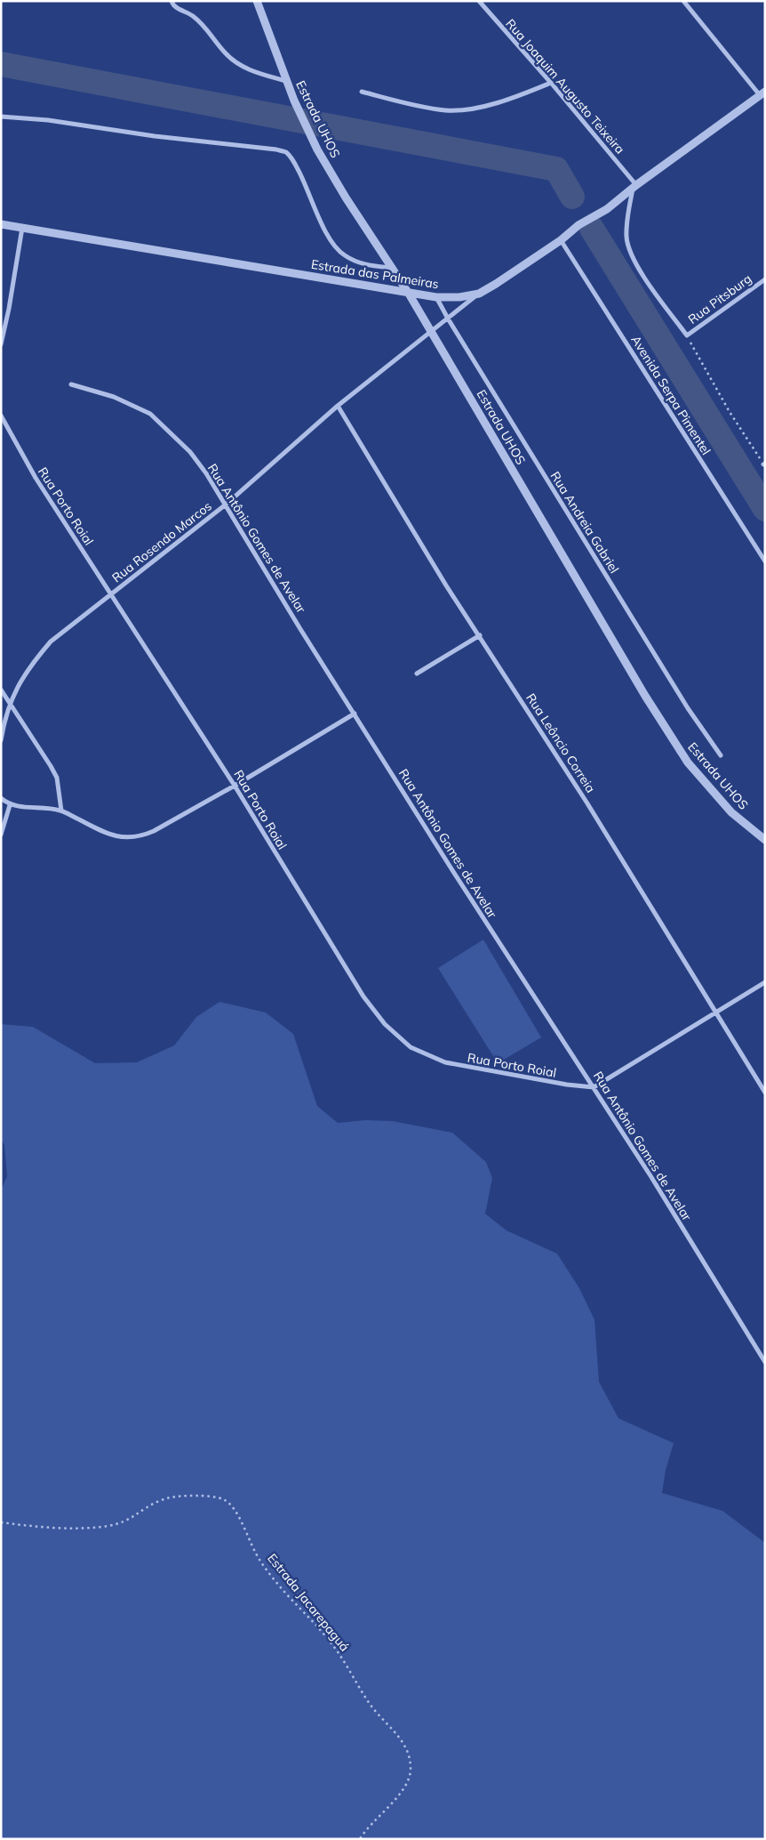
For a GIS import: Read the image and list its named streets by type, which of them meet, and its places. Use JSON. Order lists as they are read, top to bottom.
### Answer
{
  "streets": {
    "street": [
      "Rua Joaquim Augusto Teixeira",
      "Estrada UHOS",
      "Estrada das Palmeiras",
      "Rua Pitsburg",
      "Avenida Serpa Pimentel",
      "Rua Porto Roial",
      "Rua Andreia Gabriel",
      "Rua Antônio Gomes de Avelar",
      "Rua Rosendo Marcos",
      "Rua Leôncio Correia"
    ],
    "path": ["Estrada Jacarepaguá"]
  },
  "crossings": [
    ["Rua Joaquim Augusto Teixeira", "Estrada das Palmeiras"],
    ["Estrada UHOS", "Estrada das Palmeiras"],
    ["Estrada UHOS", "Rua Rosendo Marcos"],
    ["Estrada das Palmeiras", "Avenida Serpa Pimentel"],
    ["Estrada das Palmeiras", "Rua Andreia Gabriel"],
    ["Estrada das Palmeiras", "Rua Rosendo Marcos"],
    ["Rua Porto Roial", "Rua Antônio Gomes de Avelar"],
    ["Rua Porto Roial", "Rua Rosendo Marcos"],
    ["Rua Andreia Gabriel", "Rua Rosendo Marcos"],
    ["Rua Antônio Gomes de Avelar", "Rua Rosendo Marcos"],
    ["Rua Rosendo Marcos", "Rua Leôncio Correia"]
  ]
}
